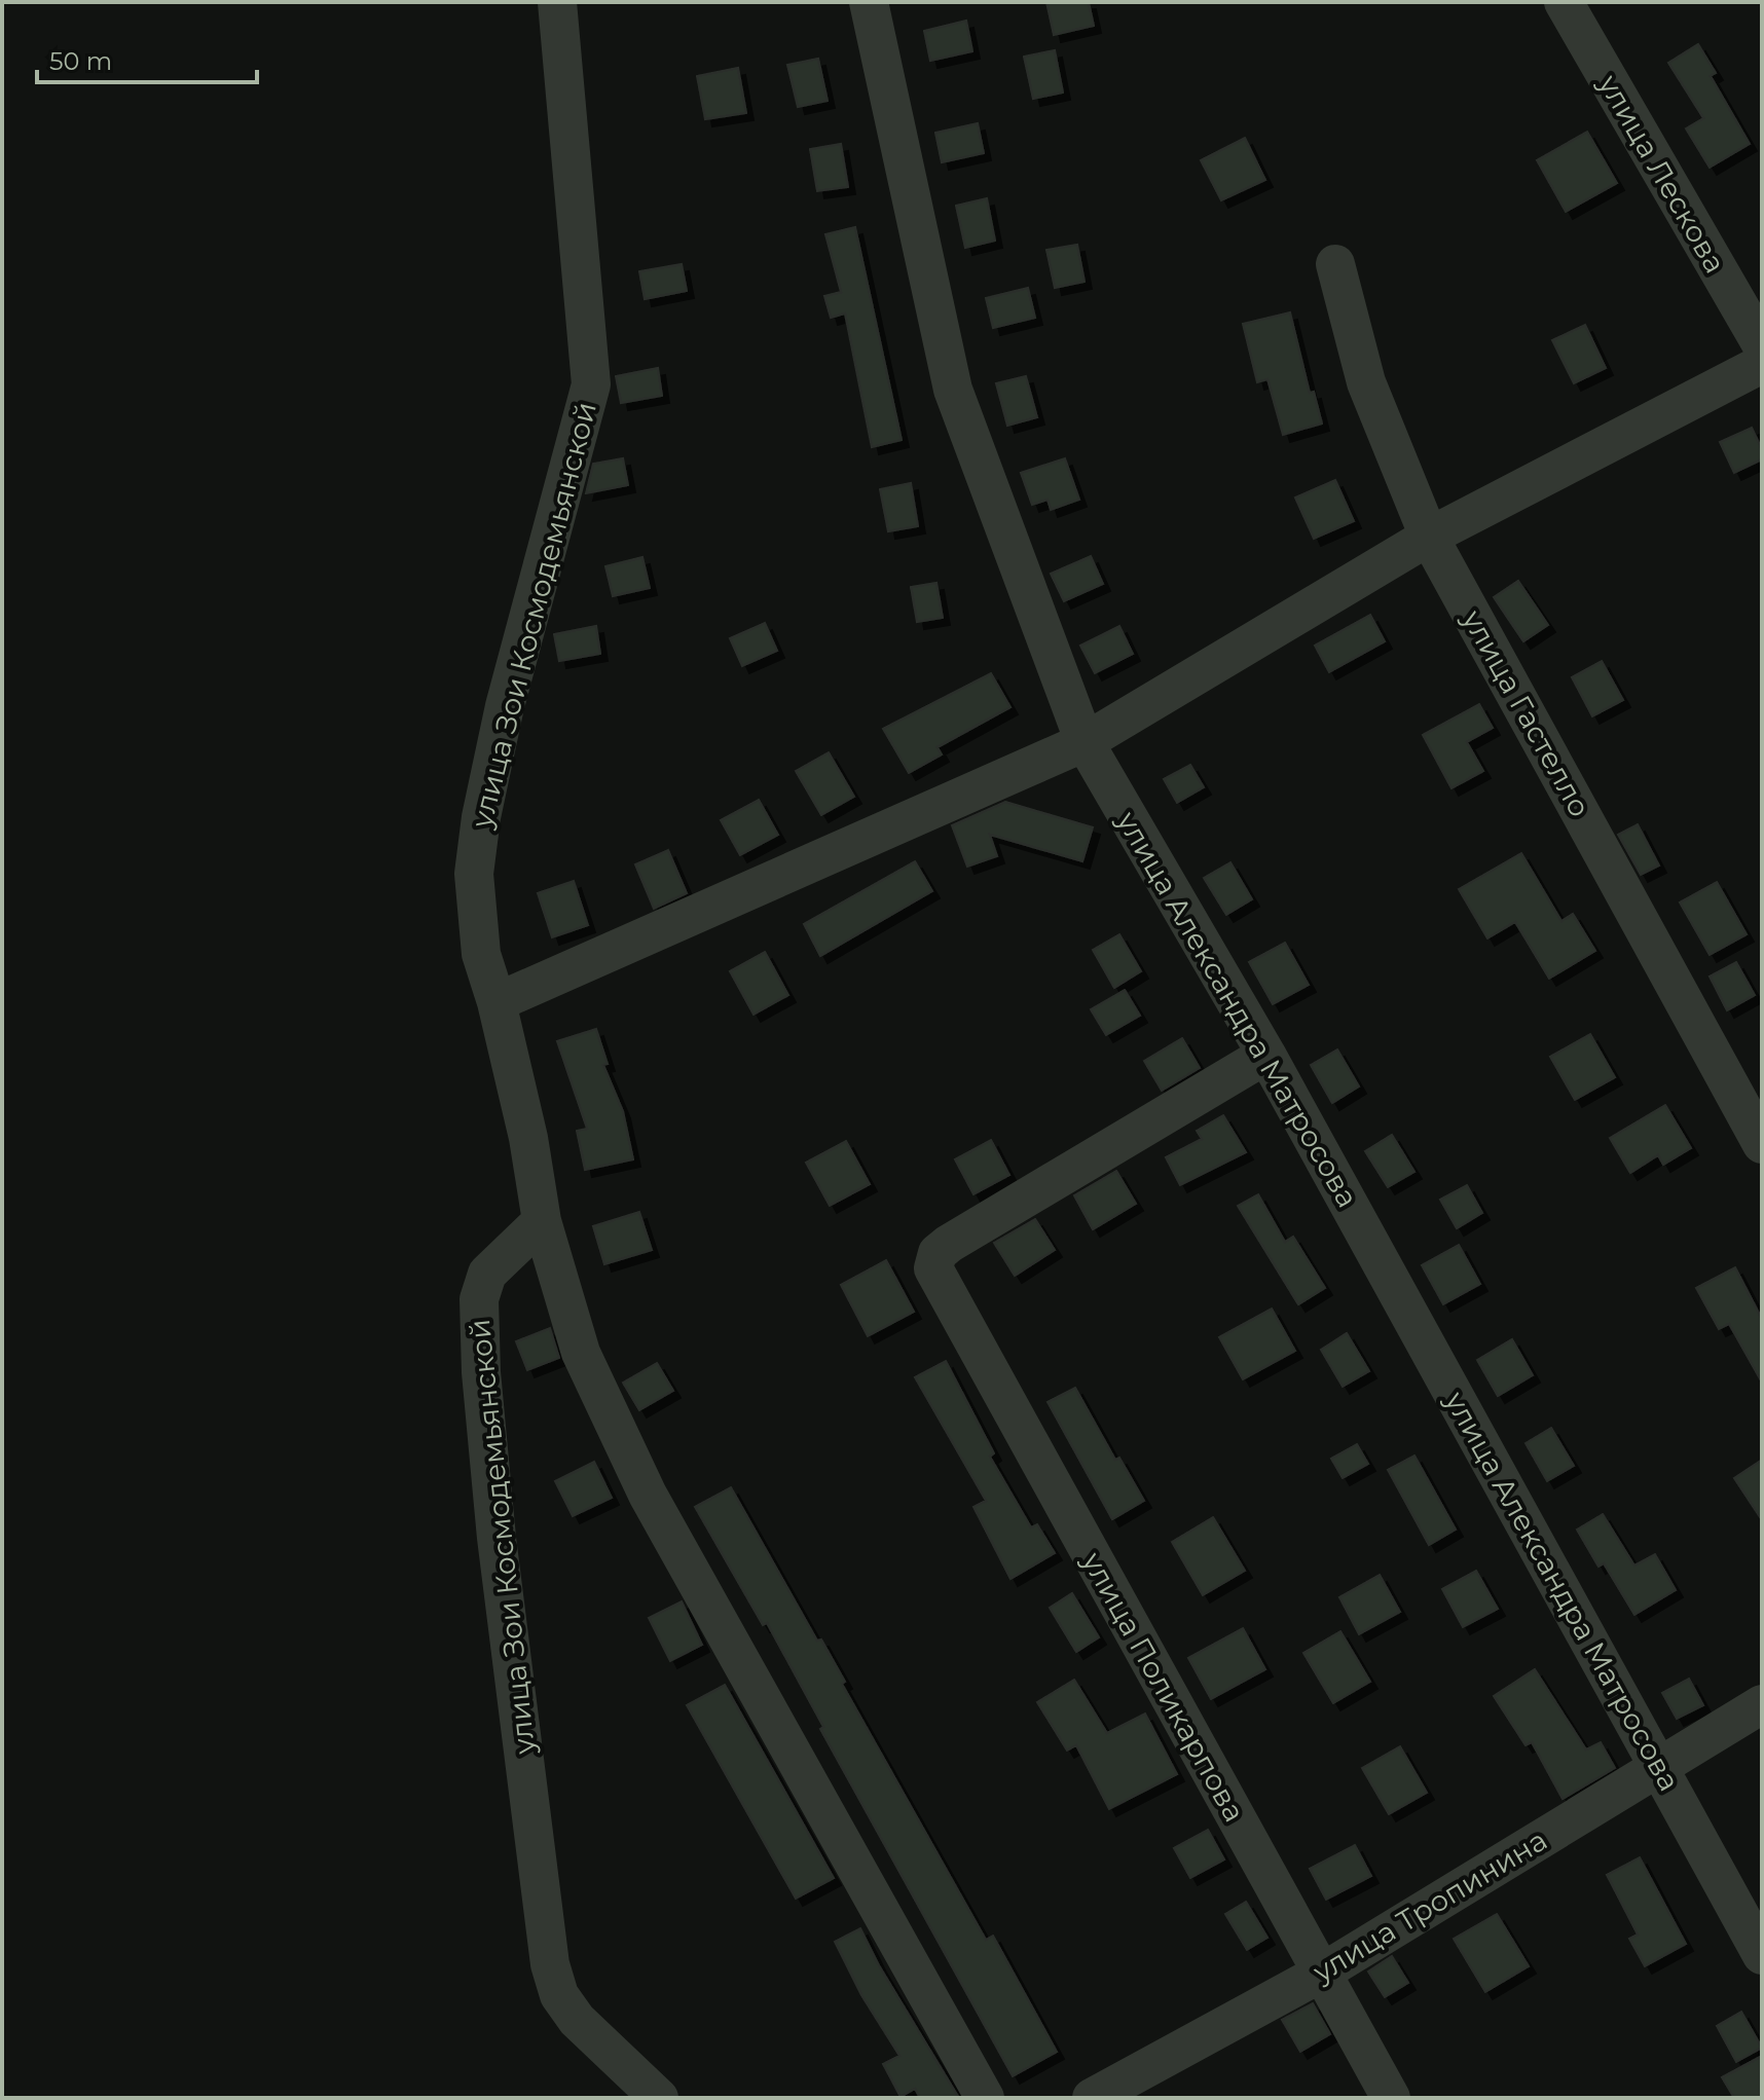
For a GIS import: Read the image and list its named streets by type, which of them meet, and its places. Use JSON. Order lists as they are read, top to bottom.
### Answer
{
  "streets": {
    "street": [
      "улица Лескова",
      "улица Зои Космодемьянской",
      "улица Гастелло",
      "улица Александра Матросова",
      "улица Поликарпова",
      "улица Тропинина"
    ]
  },
  "crossings": [
    ["улица Александра Матросова", "улица Поликарпова"],
    ["улица Александра Матросова", "улица Тропинина"],
    ["улица Поликарпова", "улица Тропинина"]
  ],
  "scale_bar": "50 m"
}
